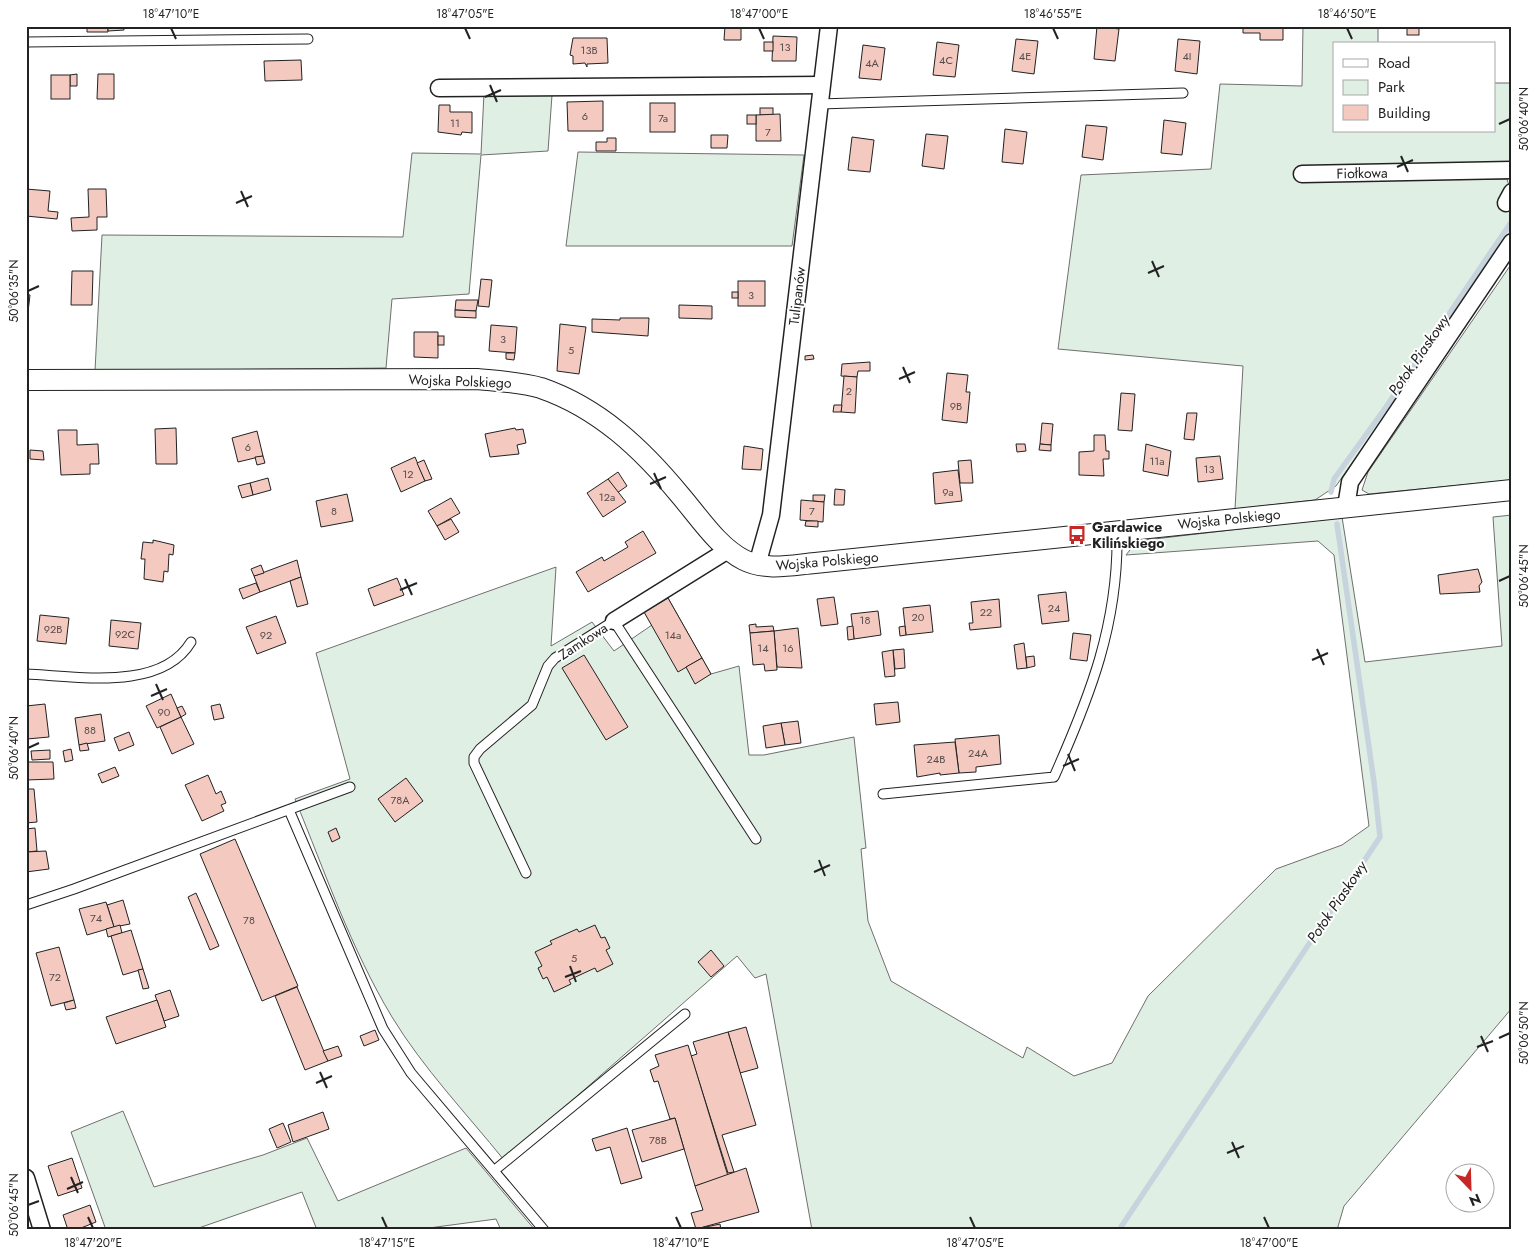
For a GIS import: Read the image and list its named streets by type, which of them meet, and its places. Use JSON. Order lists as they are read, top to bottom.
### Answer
{
  "streets": {
    "street": [
      "Fiołkowa",
      "Tulipanów",
      "Wojska Polskiego",
      "Zamkowa"
    ]
  },
  "crossings": [
    ["Tulipanów", "Wojska Polskiego"],
    ["Wojska Polskiego", "Zamkowa"]
  ],
  "water": ["Potok Piaskowy"],
  "places": {
    "bus stop": ["Gardawice Kilińskiego"]
  },
  "house_numbers": [
    "13",
    "13B",
    "4E",
    "4I",
    "4C",
    "4A",
    "6",
    "7a",
    "11",
    "7",
    "3",
    "3",
    "5",
    "2",
    "9B",
    "6",
    "11a",
    "13",
    "12",
    "9a",
    "12a",
    "8",
    "7",
    "24",
    "22",
    "20",
    "18",
    "92B",
    "92C",
    "92",
    "14a",
    "14",
    "16",
    "90",
    "88",
    "24A",
    "24B",
    "78A",
    "74",
    "78",
    "5",
    "72",
    "78B"
  ],
  "legend": ["Road", "Park", "Building"],
  "north": "bottom right",
  "coordinates": [
    "18°47'10\"E",
    "18°47'05\"E",
    "18°47'00\"E",
    "18°46'55\"E",
    "18°46'50\"E",
    "50°06'40\"N",
    "50°06'35\"N",
    "50°06'45\"N",
    "50°06'50\"N",
    "18°47'20\"E",
    "18°47'15\"E"
  ]
}
